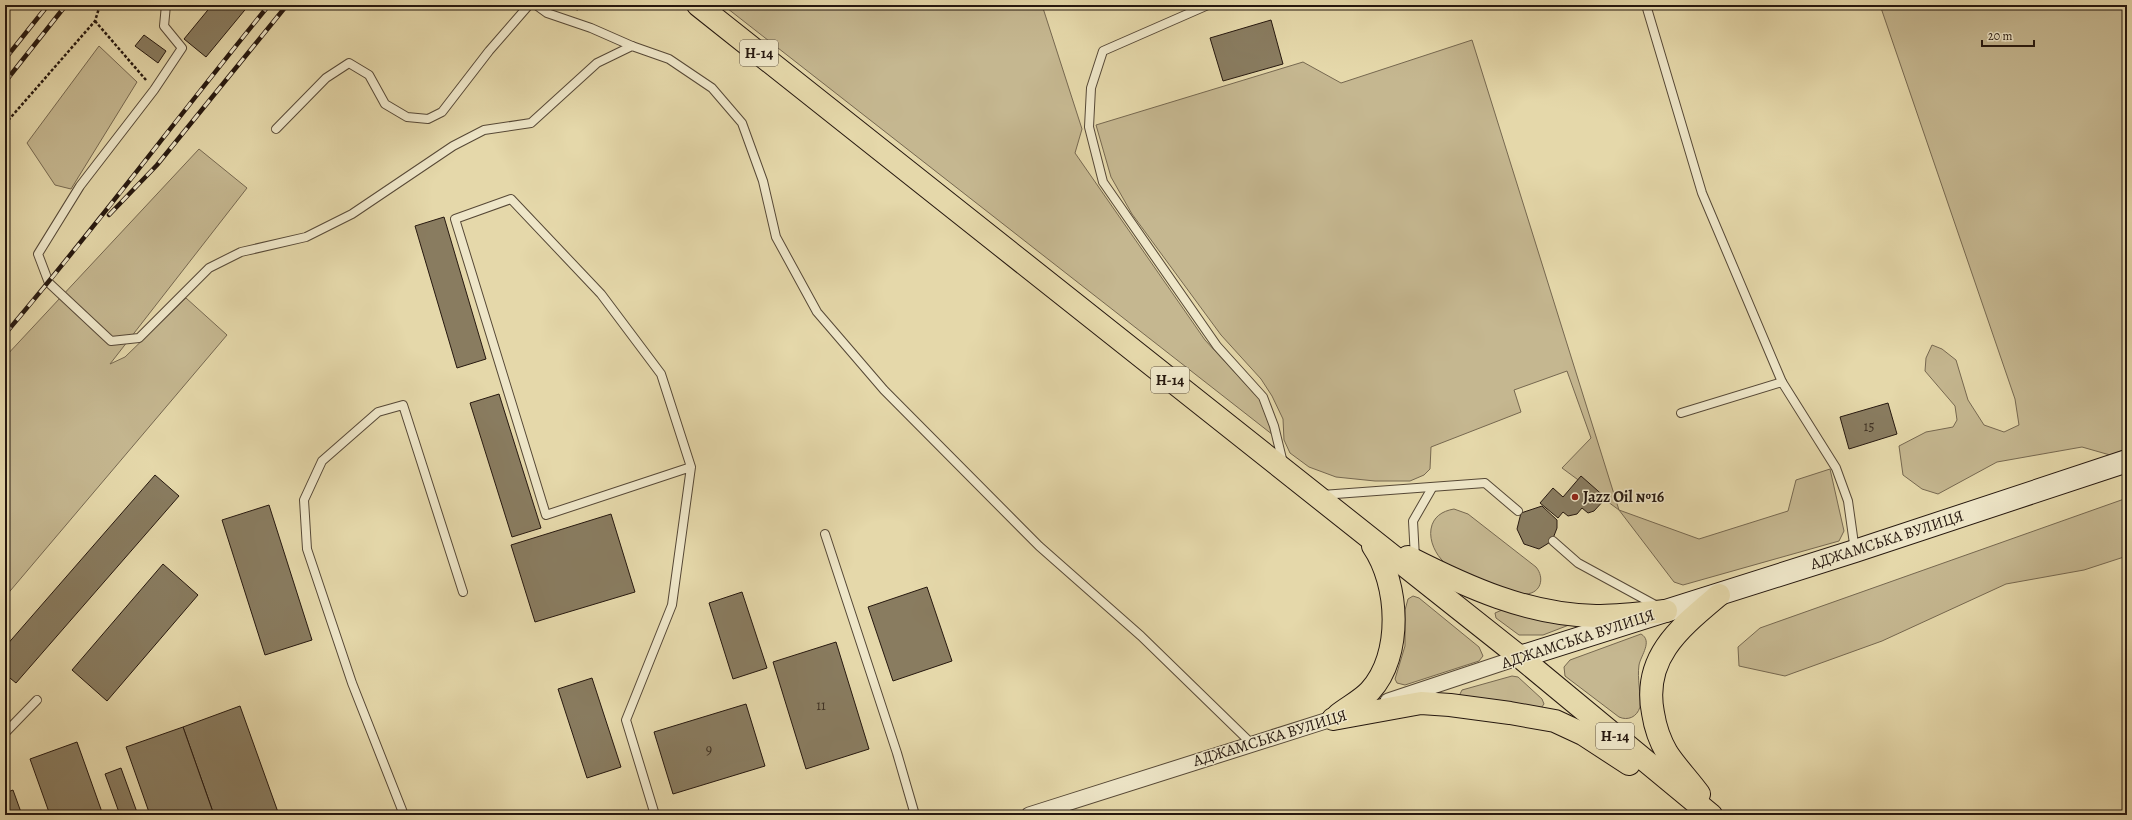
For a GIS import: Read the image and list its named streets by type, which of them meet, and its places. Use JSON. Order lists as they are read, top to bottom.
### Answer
{
  "streets": {
    "main road": ["Н-14", "АДЖАМСЬКА ВУЛИЦЯ"]
  },
  "crossings": [
    ["Н-14", "АДЖАМСЬКА ВУЛИЦЯ"]
  ],
  "places": ["Jazz Oil №16"],
  "house_numbers": ["15", "11", "9"],
  "scale_bar": "20 m"
}
